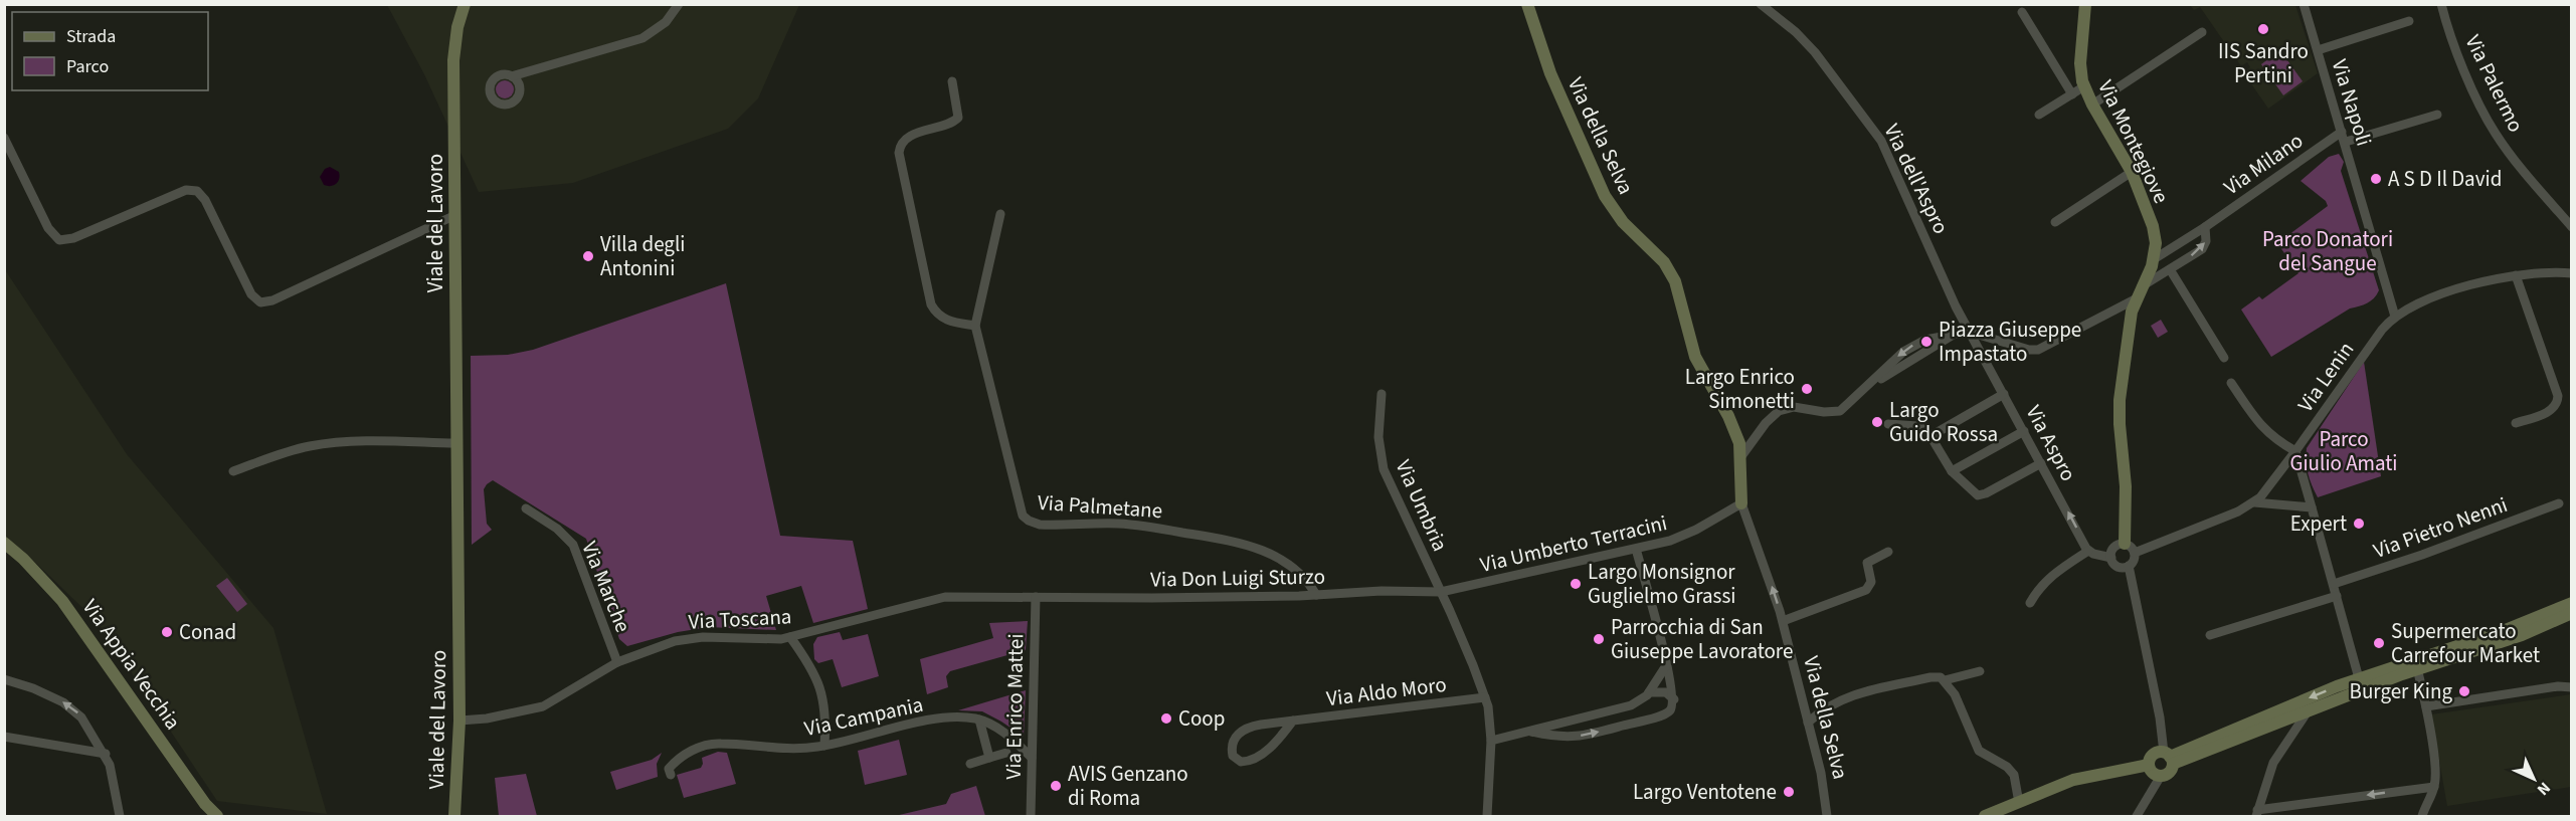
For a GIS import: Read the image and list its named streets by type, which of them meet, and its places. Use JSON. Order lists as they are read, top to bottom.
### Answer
{
  "streets": {
    "street": [
      "Via Palermo",
      "Via Napoli",
      "Via della Selva",
      "Via Montegiove",
      "Via Milano",
      "Via dell'Aspro",
      "Viale del Lavoro",
      "Via Lenin",
      "Via Aspro",
      "Via Umbria",
      "Via Palmetane",
      "Via Pietro Nenni",
      "Via Umberto Terracini",
      "Via Don Luigi Sturzo",
      "Via Marche",
      "Via Toscana",
      "Via Appia Vecchia",
      "Via Aldo Moro",
      "Via Enrico Mattei",
      "Via Campania"
    ]
  },
  "crossings": [
    ["Via Napoli", "Via Milano"],
    ["Via Napoli", "Via Lenin"],
    ["Via della Selva", "Via Umberto Terracini"],
    ["Via Montegiove", "Via Milano"],
    ["Via Montegiove", "Via Lenin"],
    ["Via dell'Aspro", "Via Aspro"],
    ["Viale del Lavoro", "Via Toscana"],
    ["Via Umbria", "Via Umberto Terracini"],
    ["Via Umbria", "Via Don Luigi Sturzo"],
    ["Via Umbria", "Via Aldo Moro"],
    ["Via Palmetane", "Via Don Luigi Sturzo"],
    ["Via Umberto Terracini", "Via Don Luigi Sturzo"],
    ["Via Don Luigi Sturzo", "Via Toscana"],
    ["Via Don Luigi Sturzo", "Via Enrico Mattei"],
    ["Via Marche", "Via Toscana"],
    ["Via Toscana", "Via Enrico Mattei"],
    ["Via Enrico Mattei", "Via Campania"]
  ],
  "one_way": ["Via Aspro"],
  "parks": ["Parco Donatori del Sangue", "Parco Giulio Amati"],
  "places": [
    "IIS Sandro Pertini",
    "A S D Il David",
    "Villa degli Antonini",
    "Piazza Giuseppe Impastato",
    "Largo Enrico Simonetti",
    "Largo Guido Rossa",
    "Expert",
    "Largo Monsignor Guglielmo Grassi",
    "Conad",
    "Parrocchia di San Giuseppe Lavoratore",
    "Supermercato Carrefour Market",
    "Burger King",
    "Coop",
    "AVIS Genzano di Roma",
    "Largo Ventotene"
  ],
  "legend": ["Strada", "Parco"],
  "north": "bottom right"
}
